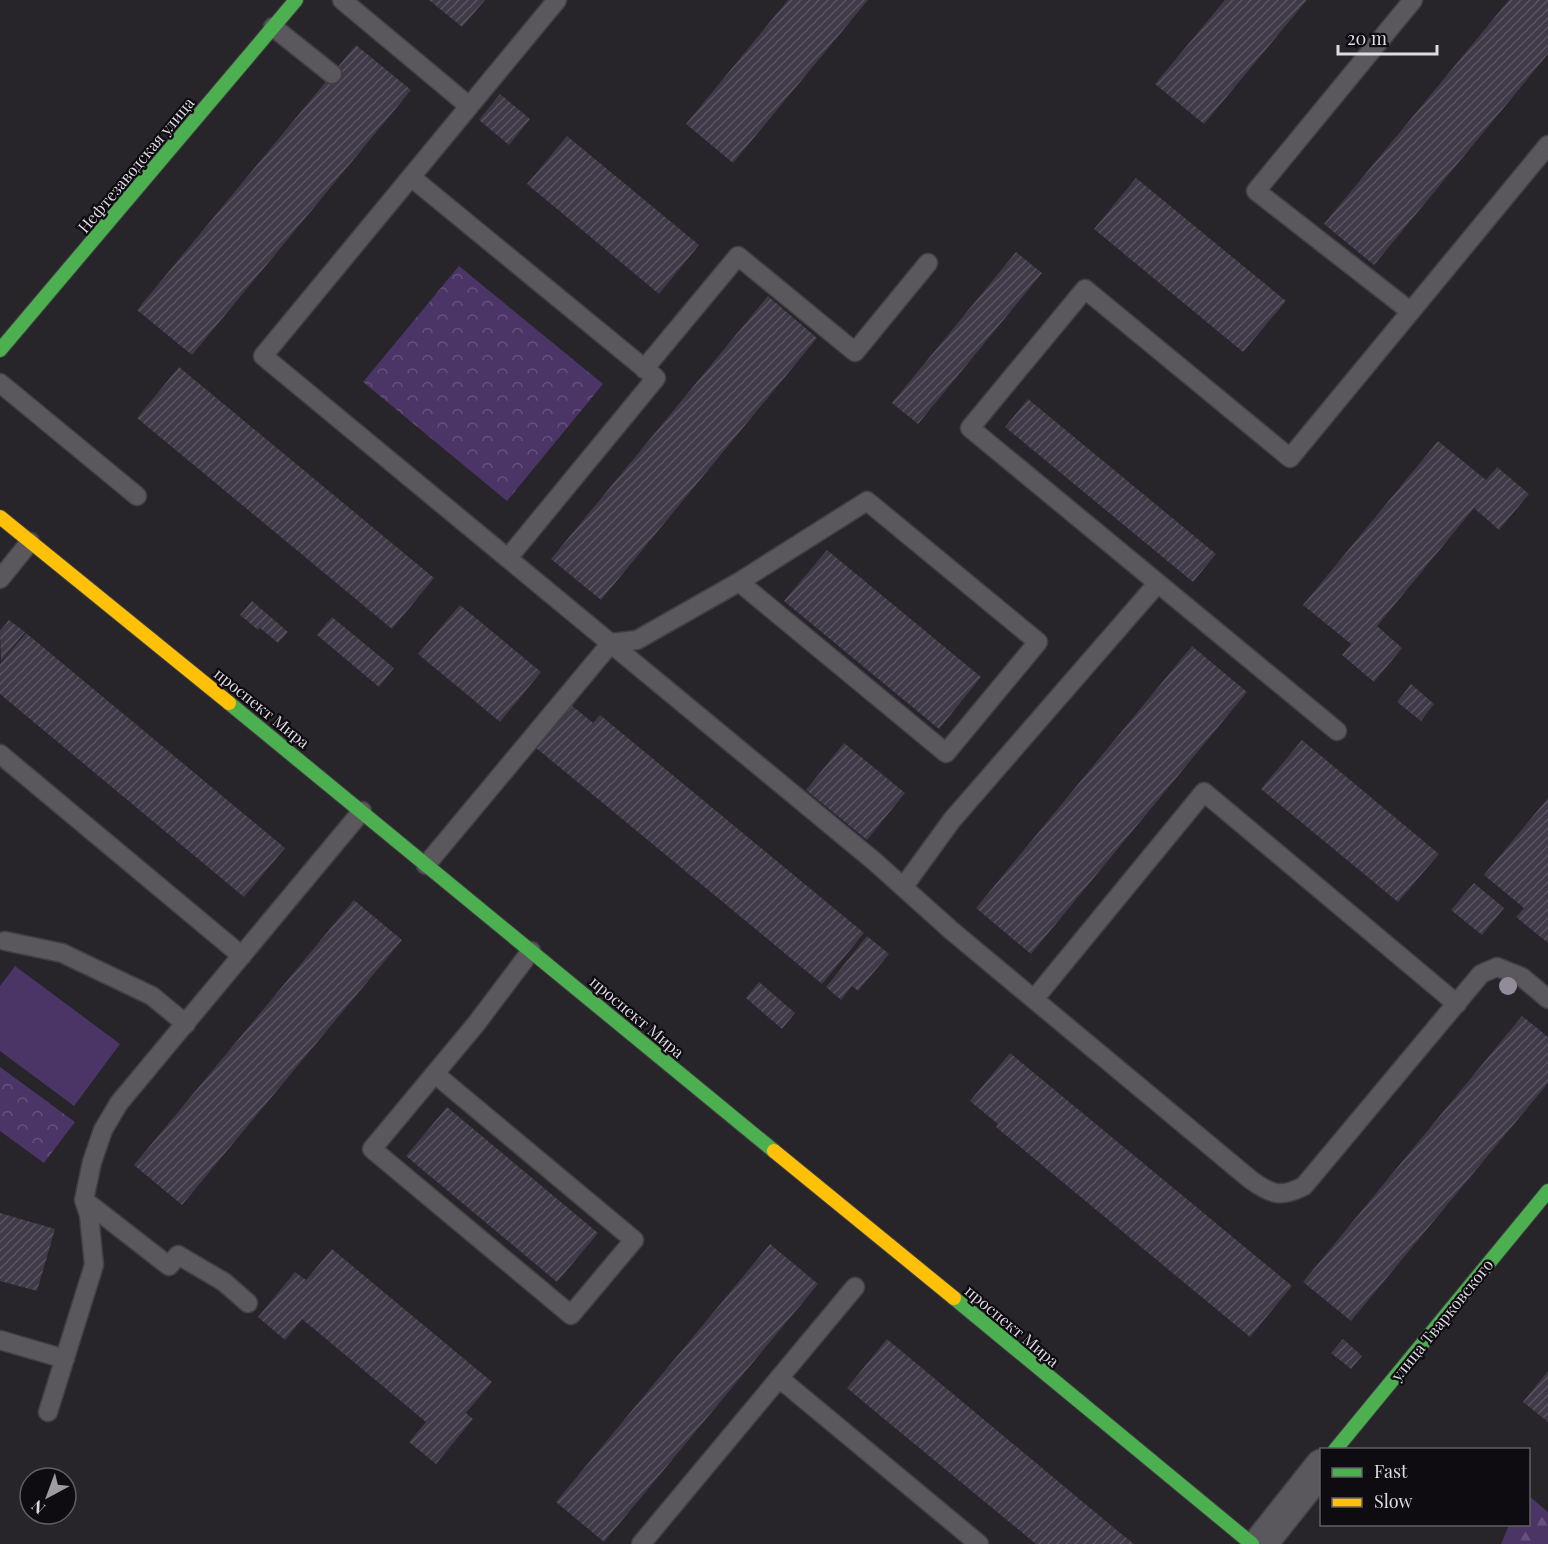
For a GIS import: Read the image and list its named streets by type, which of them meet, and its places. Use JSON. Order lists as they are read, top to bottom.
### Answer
{
  "streets": {
    "main road": ["Нефтезаводская улица", "проспект Мира", "улица Тварковского"]
  },
  "legend": ["Fast", "Slow"],
  "scale_bar": "20 m",
  "north": "bottom left"
}
